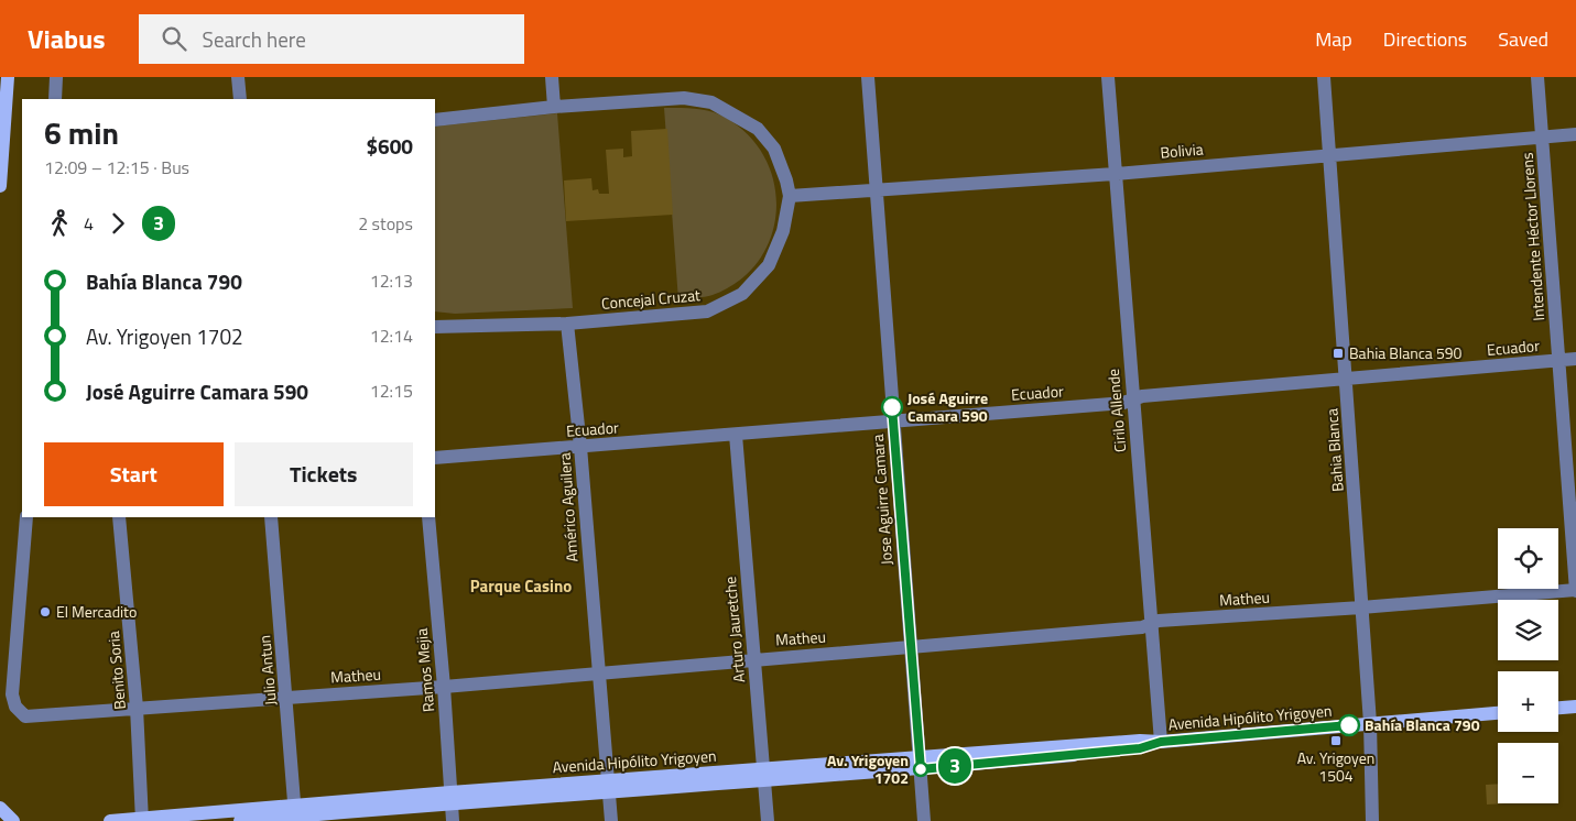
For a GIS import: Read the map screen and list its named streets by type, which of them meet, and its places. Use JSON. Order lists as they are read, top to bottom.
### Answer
{
  "streets": {
    "main road": ["Avenida Hipólito Yrigoyen"],
    "street": [
      "Bolivia",
      "Intendente Héctor Llorens",
      "Concejal Cruzat",
      "Ecuador",
      "Cirilo Allende",
      "Bahia Blanca",
      "Jose Aguirre Camara",
      "Américo Aguilera",
      "Matheu",
      "Arturo Jauretche",
      "Benito Soria",
      "Julio Antun",
      "Ramos Mejia"
    ]
  },
  "crossings": [
    ["Bolivia", "Intendente Héctor Llorens"],
    ["Bolivia", "Concejal Cruzat"],
    ["Bolivia", "Cirilo Allende"],
    ["Bolivia", "Bahia Blanca"],
    ["Bolivia", "Jose Aguirre Camara"],
    ["Intendente Héctor Llorens", "Ecuador"],
    ["Intendente Héctor Llorens", "Matheu"],
    ["Concejal Cruzat", "Américo Aguilera"],
    ["Ecuador", "Cirilo Allende"],
    ["Ecuador", "Bahia Blanca"],
    ["Ecuador", "Jose Aguirre Camara"],
    ["Ecuador", "Américo Aguilera"],
    ["Ecuador", "Arturo Jauretche"],
    ["Cirilo Allende", "Matheu"],
    ["Cirilo Allende", "Avenida Hipólito Yrigoyen"],
    ["Bahia Blanca", "Matheu"],
    ["Bahia Blanca", "Avenida Hipólito Yrigoyen"],
    ["Jose Aguirre Camara", "Matheu"],
    ["Jose Aguirre Camara", "Avenida Hipólito Yrigoyen"],
    ["Américo Aguilera", "Matheu"],
    ["Américo Aguilera", "Avenida Hipólito Yrigoyen"],
    ["Matheu", "Arturo Jauretche"],
    ["Matheu", "Benito Soria"],
    ["Matheu", "Julio Antun"],
    ["Matheu", "Ramos Mejia"],
    ["Arturo Jauretche", "Avenida Hipólito Yrigoyen"],
    ["Benito Soria", "Avenida Hipólito Yrigoyen"],
    ["Julio Antun", "Avenida Hipólito Yrigoyen"],
    ["Ramos Mejia", "Avenida Hipólito Yrigoyen"]
  ],
  "districts": ["Parque Casino"],
  "places": {
    "transit": ["Bahia Blanca 590", "Av. Yrigoyen 1504"],
    "other": [
      "José Aguirre Camara 590",
      "El Mercadito",
      "Bahía Blanca 790",
      "Av. Yrigoyen 1702"
    ]
  },
  "lines": ["bus line 3"],
  "page": {
    "header": "Viabus",
    "search": "Search here",
    "nav": ["Map", "Directions", "Saved"],
    "on_map": "3",
    "heading": ["6 min", "12:09 – 12:15 · Bus", "$600"],
    "legs": ["4", "3", "2 stops"],
    "list": [
      {
        "name": "Bahía Blanca 790",
        "value": "12:13"
      },
      {
        "name": "Av. Yrigoyen 1702",
        "value": "12:14"
      },
      {
        "name": "José Aguirre Camara 590",
        "value": "12:15"
      }
    ],
    "buttons": ["Start", "Tickets"],
    "map_buttons": ["+", "−"]
  }
}
